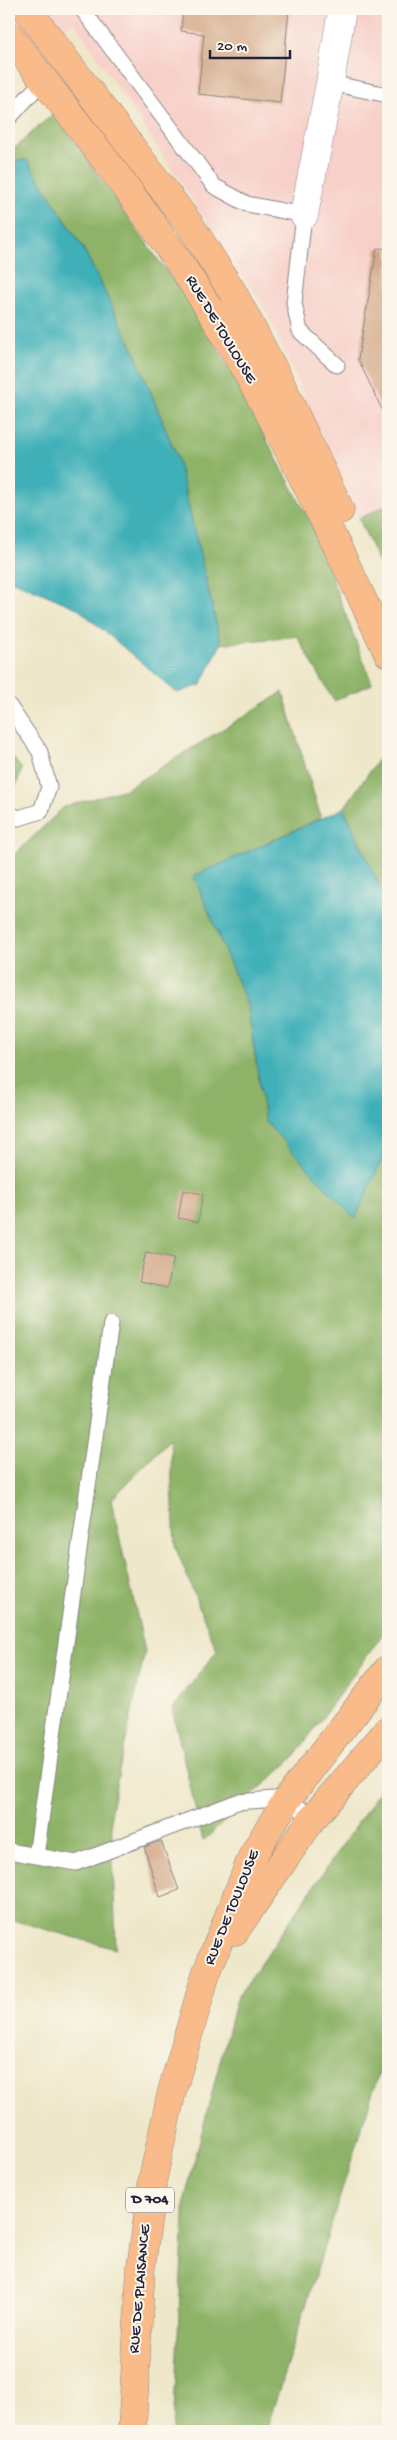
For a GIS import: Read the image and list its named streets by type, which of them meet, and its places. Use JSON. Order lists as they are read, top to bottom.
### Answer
{
  "streets": {
    "main road": ["RUE DE TOULOUSE", "D 704", "RUE DE PLAISANCE"]
  },
  "crossings": [
    ["RUE DE TOULOUSE", "RUE DE PLAISANCE"]
  ],
  "scale_bar": "20 m"
}
